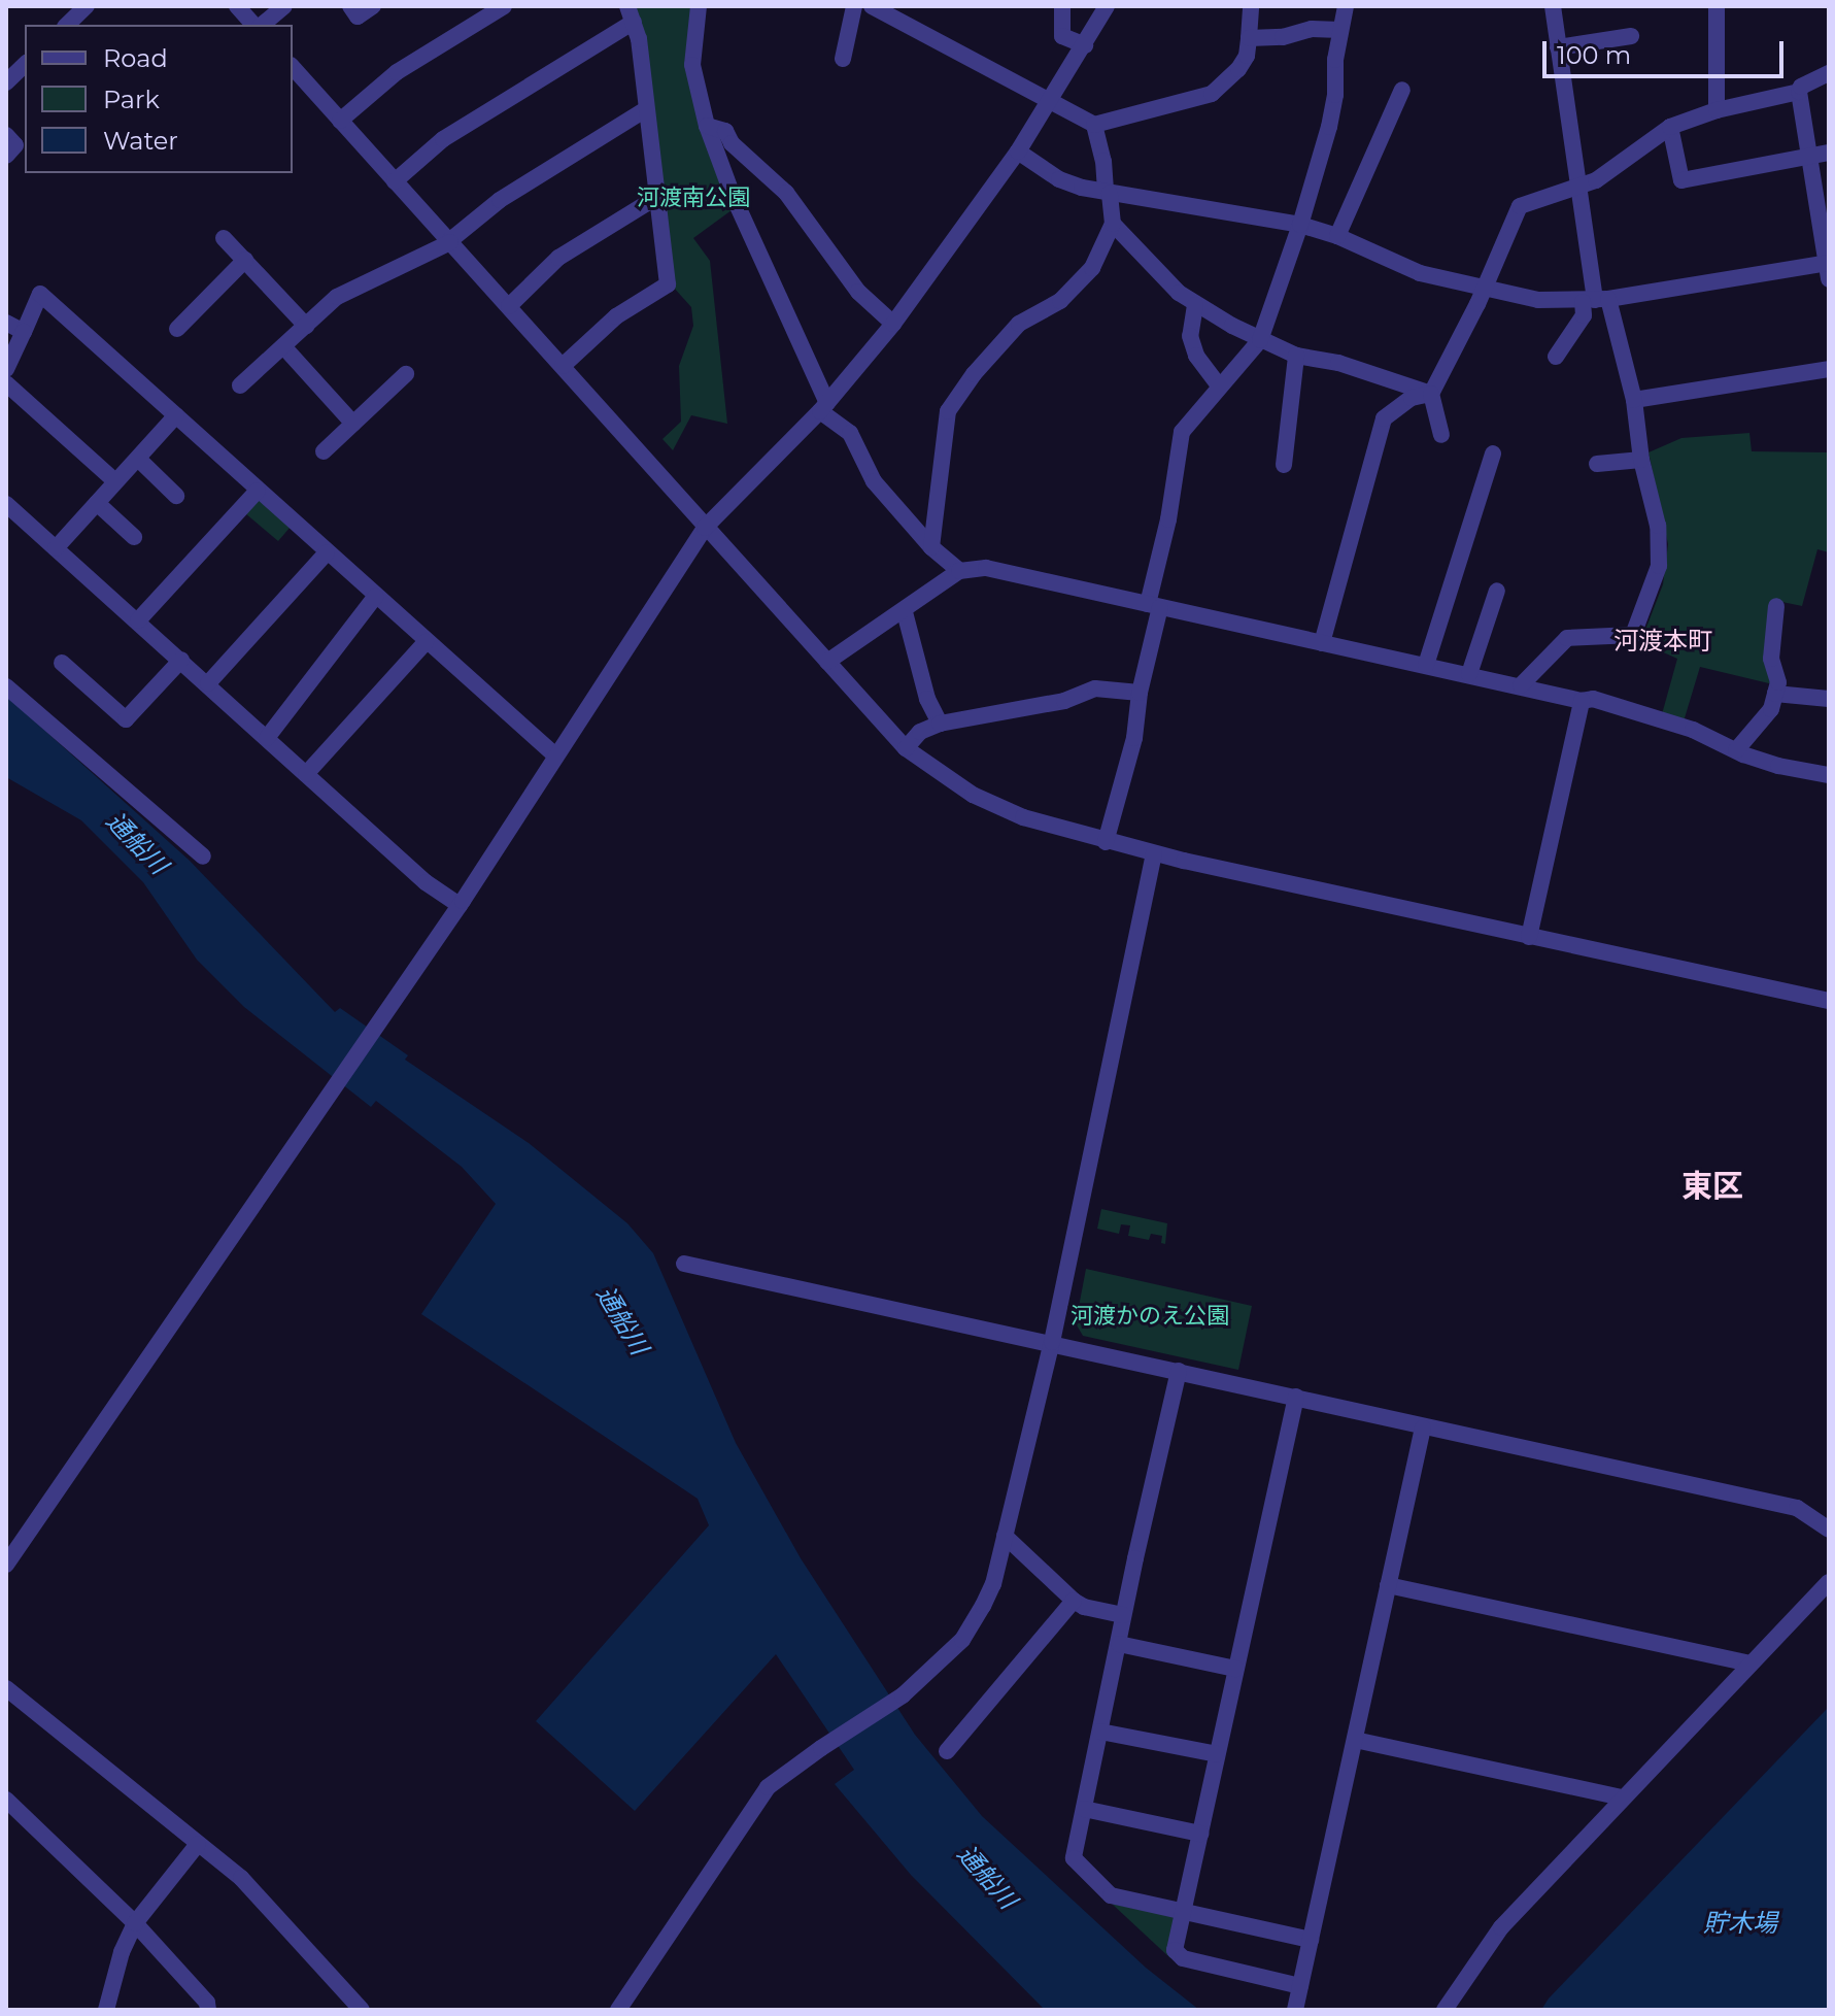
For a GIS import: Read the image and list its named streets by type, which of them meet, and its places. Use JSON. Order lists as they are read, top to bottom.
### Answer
{
  "districts": ["河渡本町", "東区"],
  "water": ["通船川", "貯木場"],
  "parks": ["河渡南公園", "河渡かのえ公園"],
  "legend": ["Road", "Park", "Water"],
  "scale_bar": "100 m"
}
